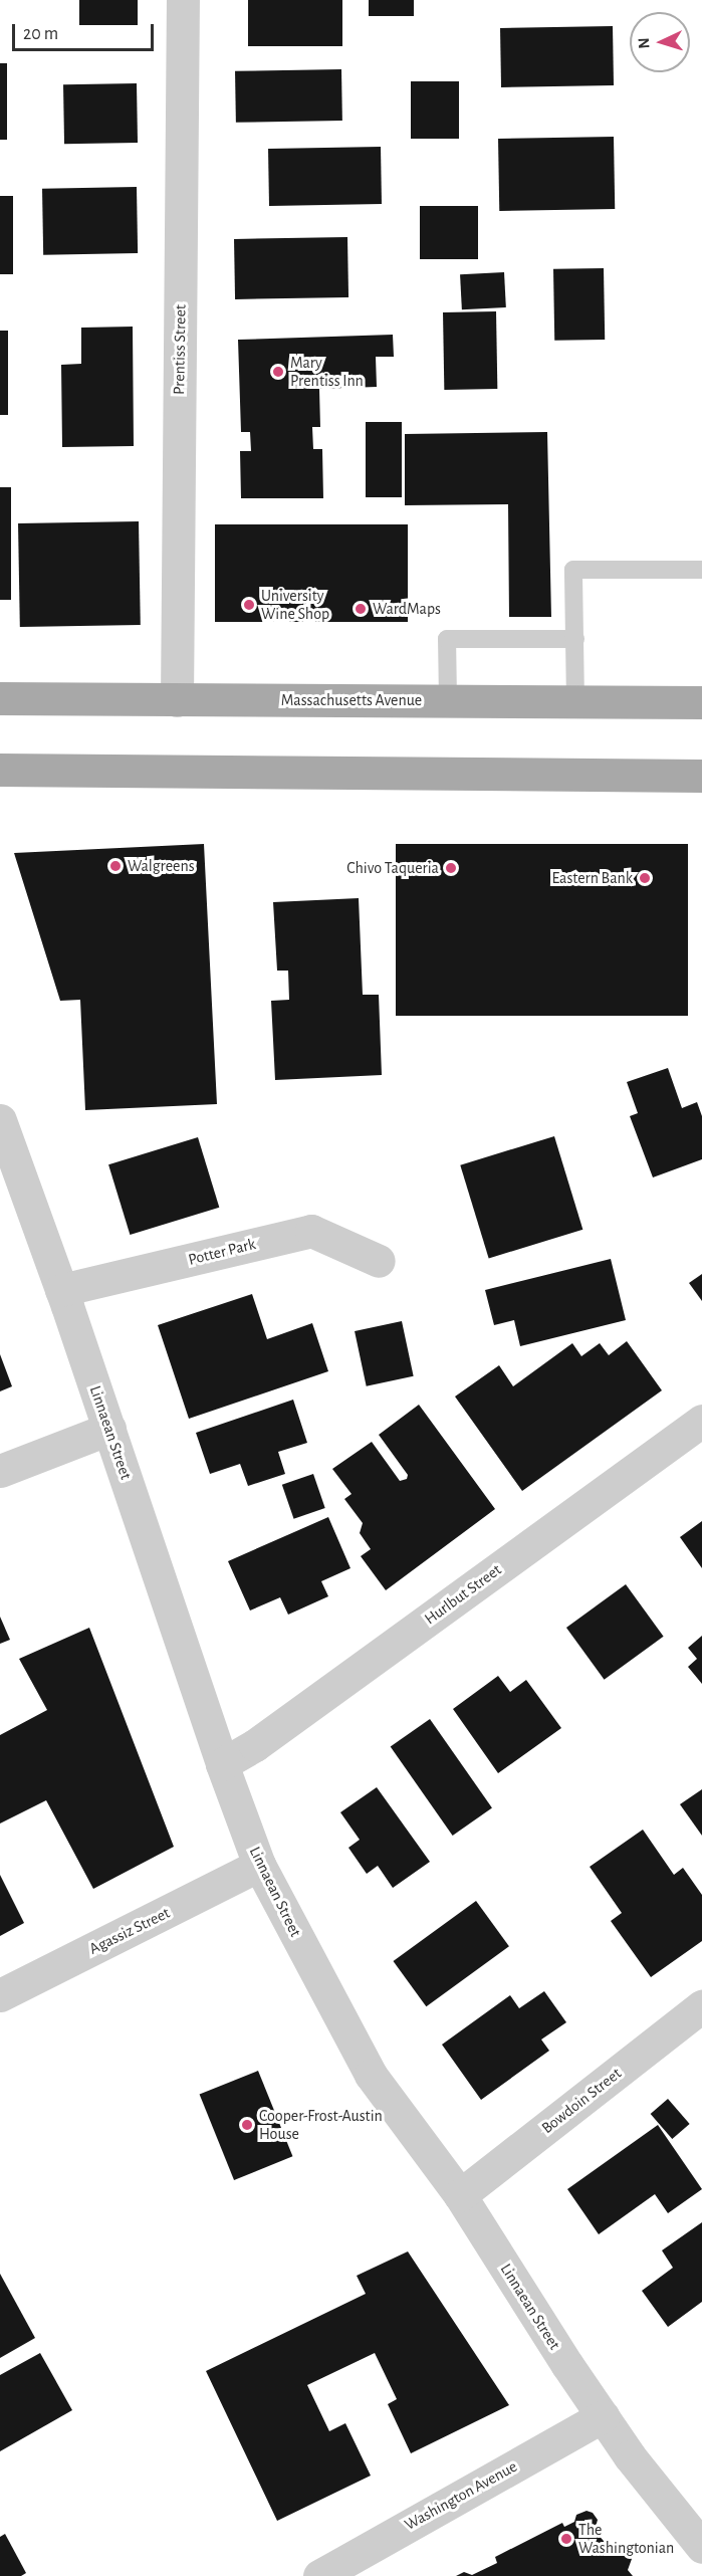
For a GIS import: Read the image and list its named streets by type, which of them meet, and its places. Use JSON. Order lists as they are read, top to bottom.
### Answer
{
  "streets": {
    "main road": ["Massachusetts Avenue"],
    "street": [
      "Prentiss Street",
      "Potter Park",
      "Linnaean Street",
      "Hurlbut Street",
      "Agassiz Street",
      "Bowdoin Street",
      "Washington Avenue"
    ]
  },
  "crossings": [
    ["Prentiss Street", "Massachusetts Avenue"],
    ["Potter Park", "Linnaean Street"],
    ["Linnaean Street", "Hurlbut Street"],
    ["Linnaean Street", "Agassiz Street"],
    ["Linnaean Street", "Bowdoin Street"],
    ["Linnaean Street", "Washington Avenue"]
  ],
  "places": [
    "Mary Prentiss Inn",
    "University Wine Shop",
    "WardMaps",
    "Walgreens",
    "Chivo Taqueria",
    "Eastern Bank",
    "Cooper-Frost-Austin House",
    "The Washingtonian"
  ],
  "scale_bar": "20 m",
  "north": "left"
}
